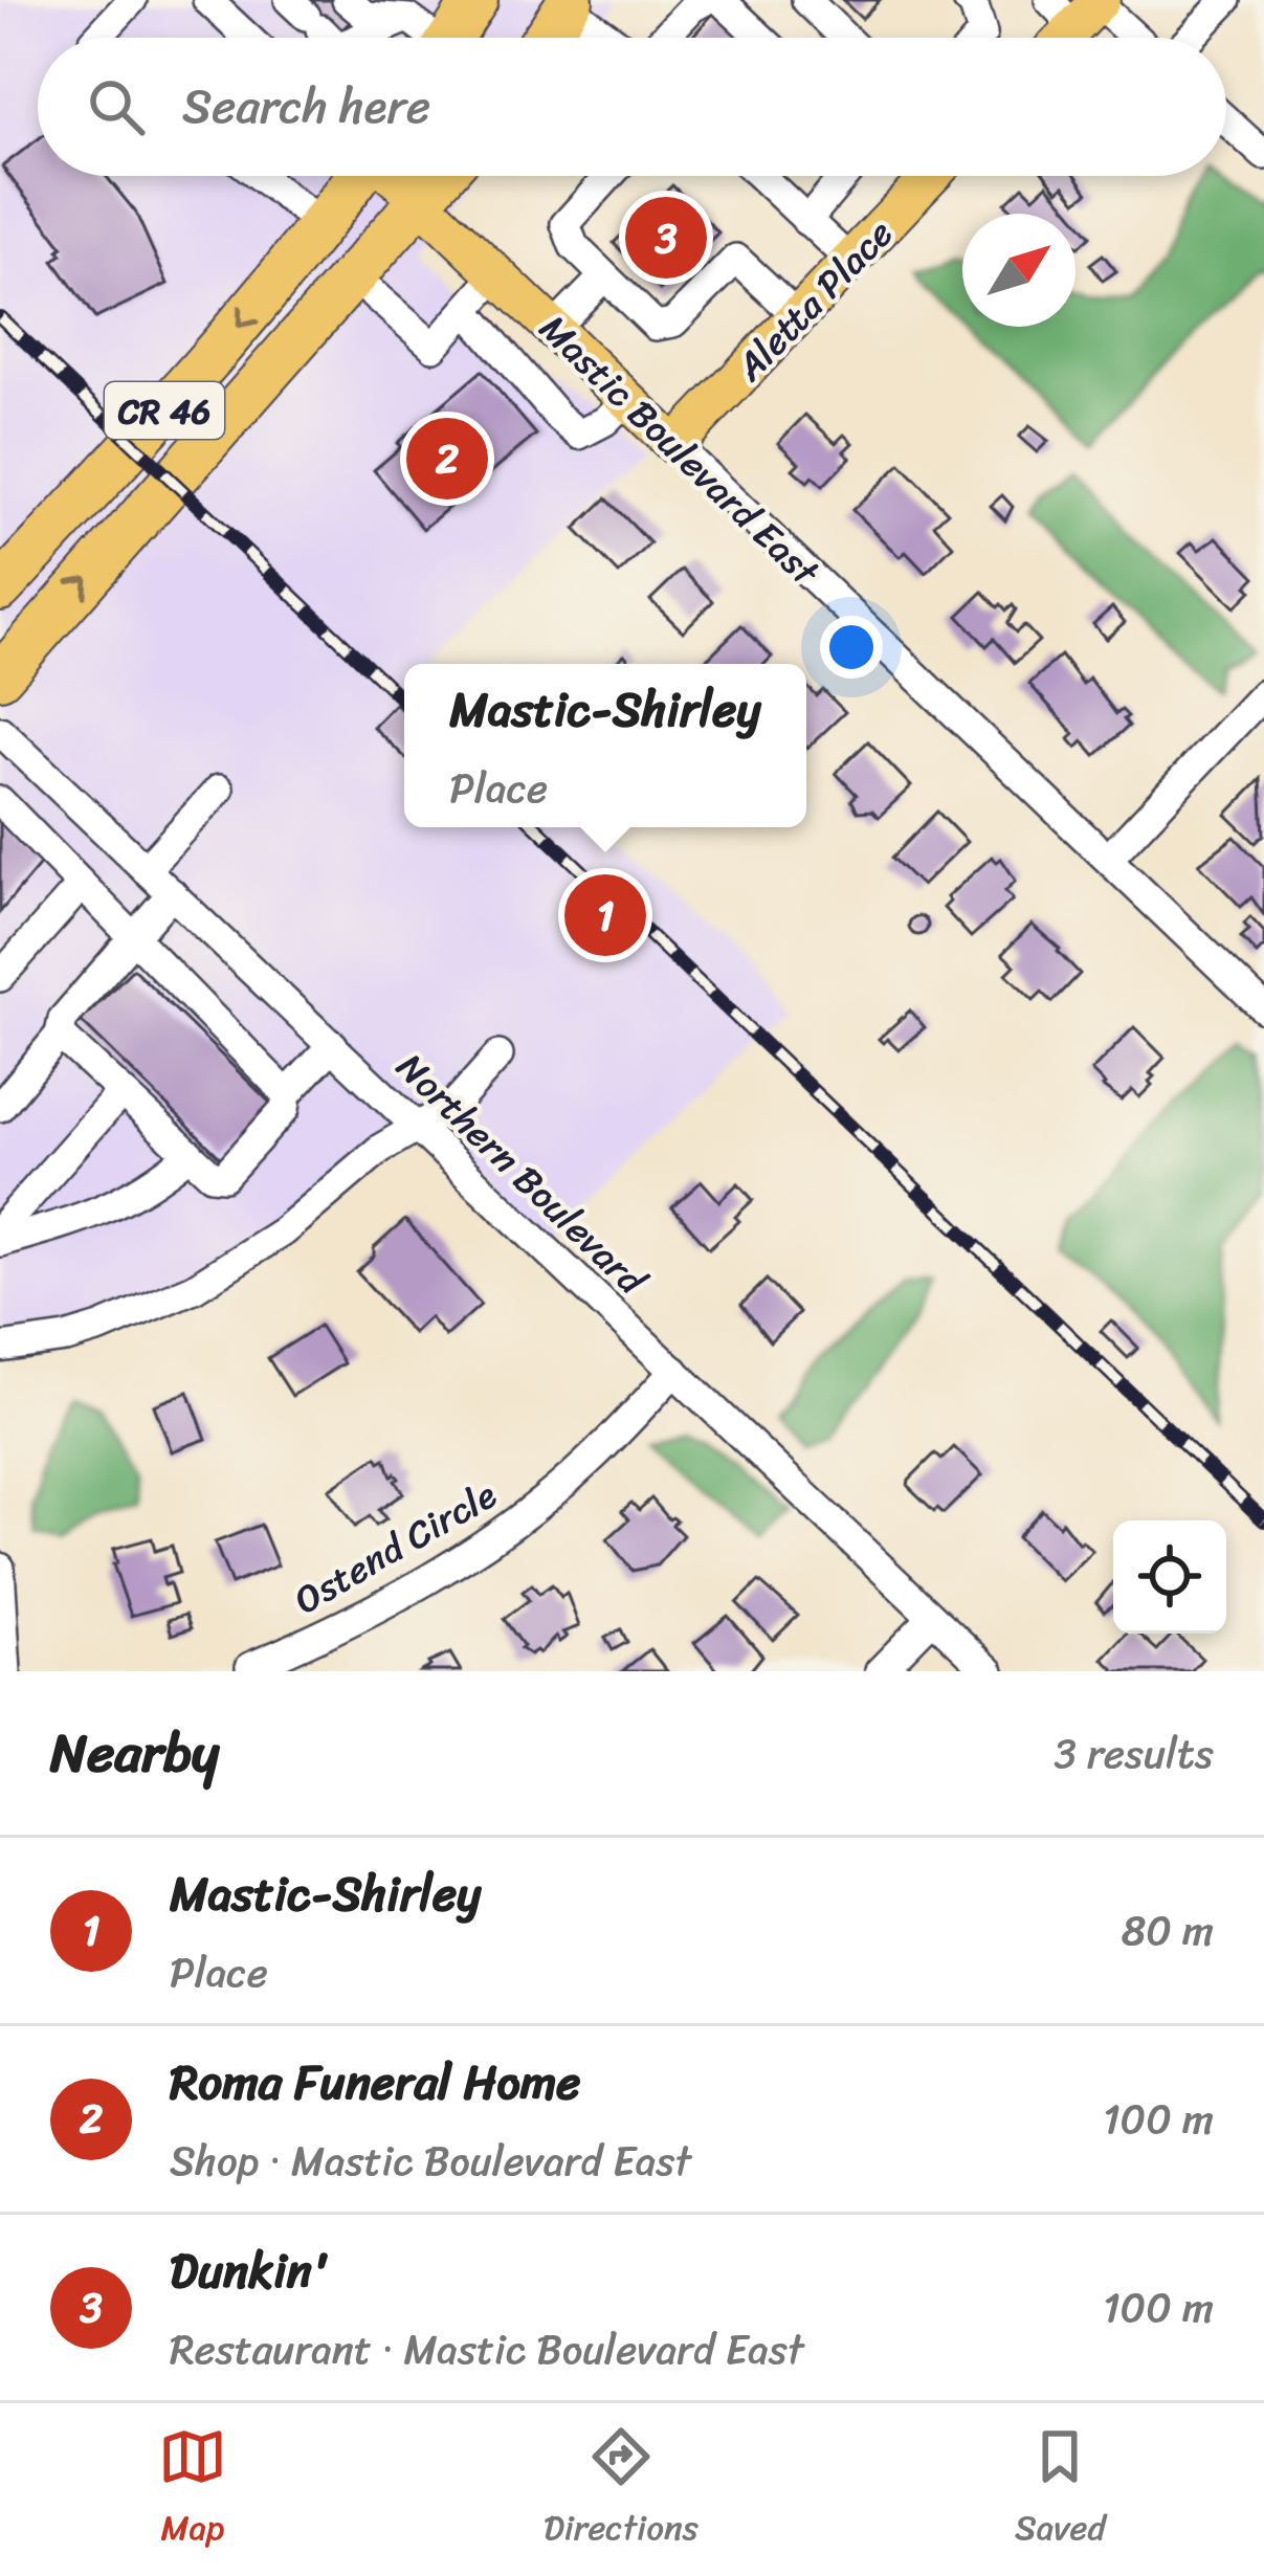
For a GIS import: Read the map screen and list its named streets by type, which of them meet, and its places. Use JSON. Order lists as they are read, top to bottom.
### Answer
{
  "streets": {
    "highway": ["CR 46"],
    "main road": ["Aletta Place", "Mastic Boulevard East"],
    "street": ["Northern Boulevard", "Ostend Circle"]
  },
  "crossings": [
    ["Aletta Place", "Mastic Boulevard East"],
    ["CR 46", "Mastic Boulevard East"],
    ["Northern Boulevard", "Ostend Circle"]
  ],
  "north": "top right",
  "page": {
    "search": "Search here",
    "pins": ["3", "2", "1"],
    "popup": ["Mastic-Shirley", "Place"],
    "heading": ["Nearby", "3 results"],
    "list": [
      {
        "mark": "1",
        "name": "Mastic-Shirley",
        "note": "Place",
        "value": "80 m"
      },
      {
        "mark": "2",
        "name": "Roma Funeral Home",
        "note": "Shop · Mastic Boulevard East",
        "value": "100 m"
      },
      {
        "mark": "3",
        "name": "Dunkin'",
        "note": "Restaurant · Mastic Boulevard East",
        "value": "100 m"
      }
    ],
    "nav": ["Map", "Directions", "Saved"]
  }
}
